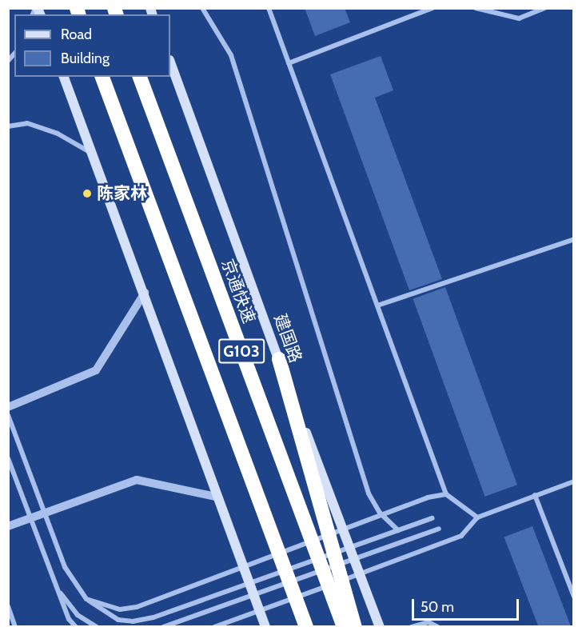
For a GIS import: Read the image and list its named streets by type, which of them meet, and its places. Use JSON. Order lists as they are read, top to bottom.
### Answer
{
  "streets": {
    "highway": ["京通快速", "G103"],
    "main road": ["建国路"]
  },
  "places": ["陈家林"],
  "legend": ["Road", "Building"],
  "scale_bar": "50 m"
}
